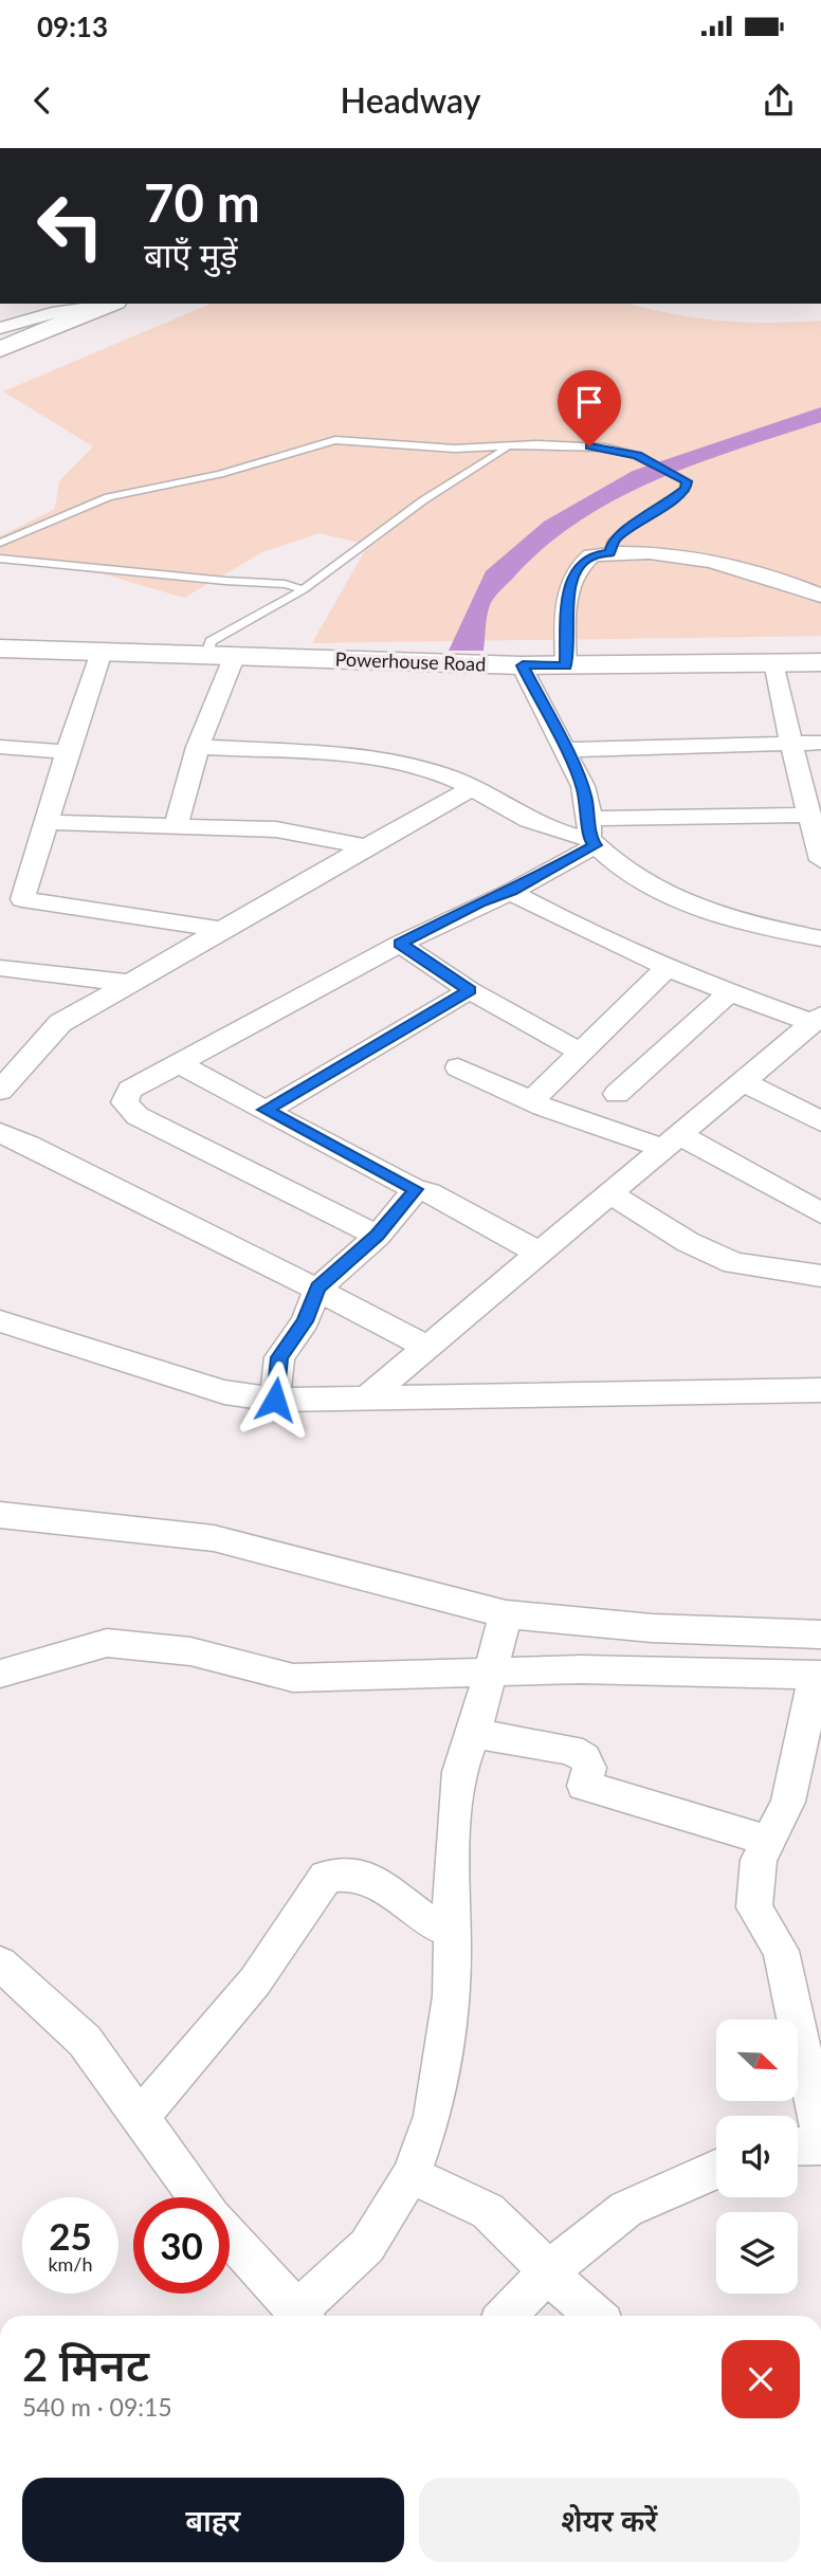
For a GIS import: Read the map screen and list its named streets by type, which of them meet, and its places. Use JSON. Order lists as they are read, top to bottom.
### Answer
{
  "streets": {
    "main road": ["Powerhouse Road"]
  },
  "north": "bottom right",
  "page": {
    "status": "09:13",
    "header": "Headway",
    "turn": ["70 m", "बाएँ मुड़ें"],
    "speed": "25 km/h",
    "limit": "30",
    "heading": ["2 मिनट", "540 m · 09:15"],
    "buttons": ["बाहर", "शेयर करें"]
  }
}
